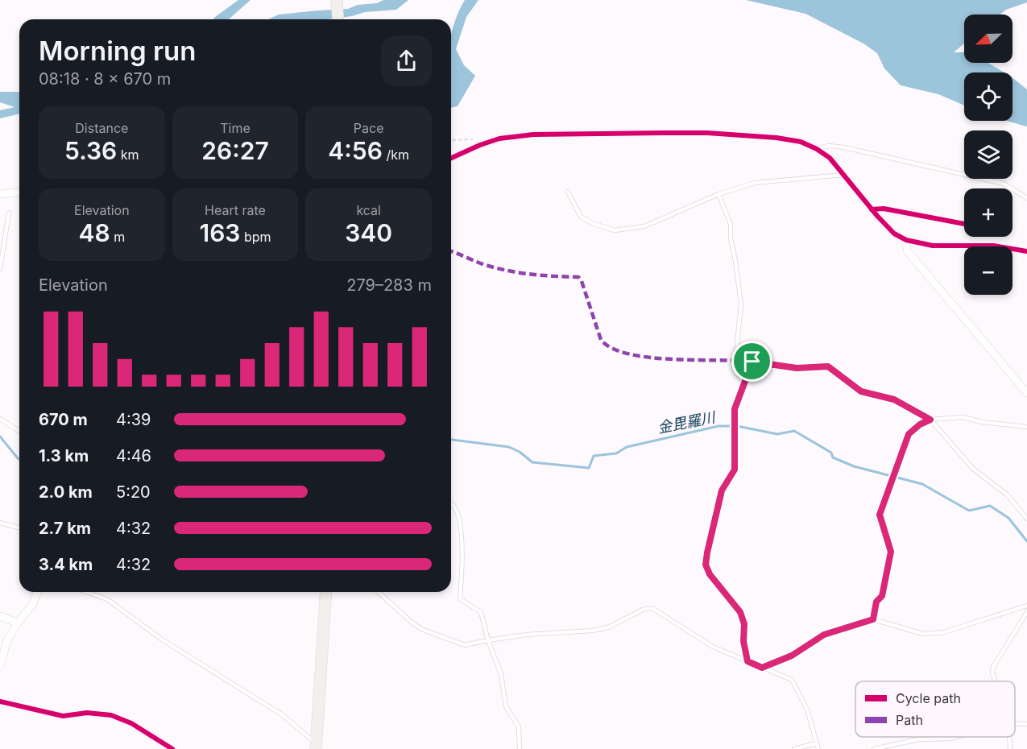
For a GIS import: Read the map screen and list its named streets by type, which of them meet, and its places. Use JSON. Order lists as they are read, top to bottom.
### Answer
{
  "water": ["金毘羅川"],
  "legend": ["Cycle path", "Path"],
  "north": "bottom left",
  "page": {
    "map_buttons": ["+", "−"],
    "heading": ["Morning run", "08:18 · 8 × 670 m"],
    "stats": [
      ["Distance", "5.36 km"],
      ["Time", "26:27"],
      ["Pace", "4:56 /km"],
      ["Elevation", "48 m"],
      ["Heart rate", "163 bpm"],
      ["kcal", "340"]
    ],
    "chart": ["Elevation", "279–283 m"],
    "list": [
      {
        "name": "670 m",
        "note": "4:39"
      },
      {
        "name": "1.3 km",
        "note": "4:46"
      },
      {
        "name": "2.0 km",
        "note": "5:20"
      },
      {
        "name": "2.7 km",
        "note": "4:32"
      },
      {
        "name": "3.4 km",
        "note": "4:32"
      }
    ]
  }
}
